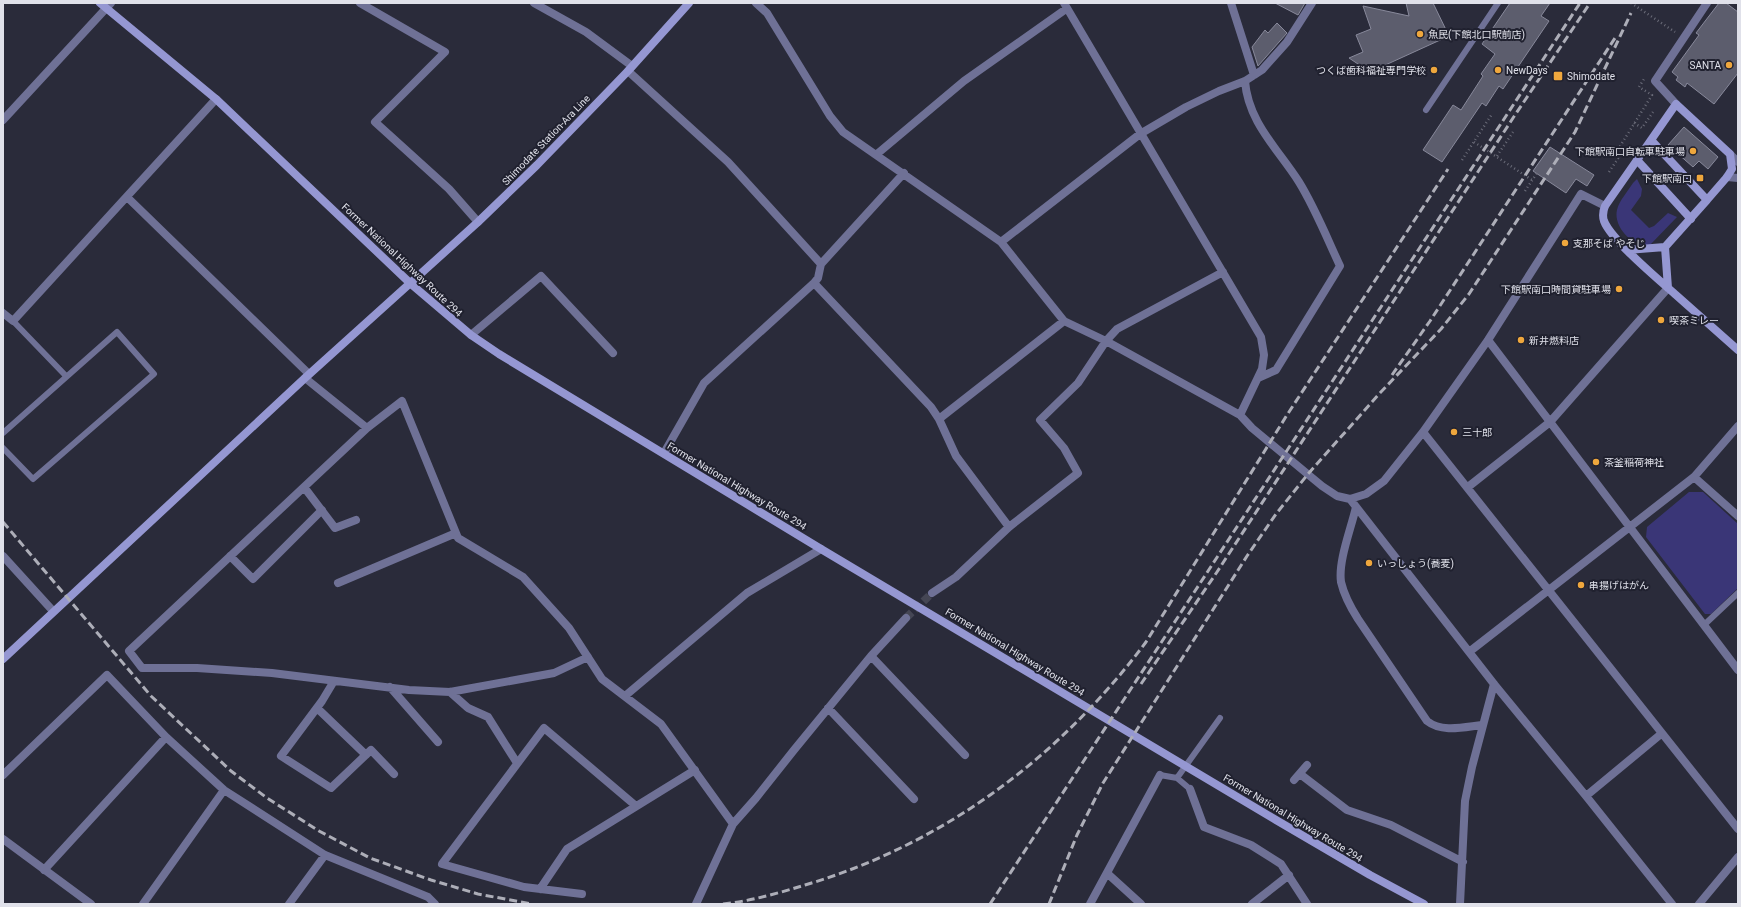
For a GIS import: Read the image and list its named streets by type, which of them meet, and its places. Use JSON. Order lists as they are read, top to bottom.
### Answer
{
  "streets": {
    "street": ["Shimodate Station-Ara Line", "Former National Highway Route 294"]
  },
  "crossings": [
    ["Shimodate Station-Ara Line", "Former National Highway Route 294"]
  ],
  "places": {
    "other": [
      "魚民(下館北口駅前店)",
      "SANTA",
      "つくば歯科福祉専門学校",
      "NewDays",
      "下館駅南口自転車駐車場",
      "支那そば やそじ",
      "下館駅南口時間貸駐車場",
      "喫茶ミレー",
      "新井燃料店",
      "三十郎",
      "茶釜稲荷神社",
      "いっしょう(蕎麦)",
      "串揚げはがん"
    ],
    "transit": ["Shimodate", "下館駅南口"]
  }
}
